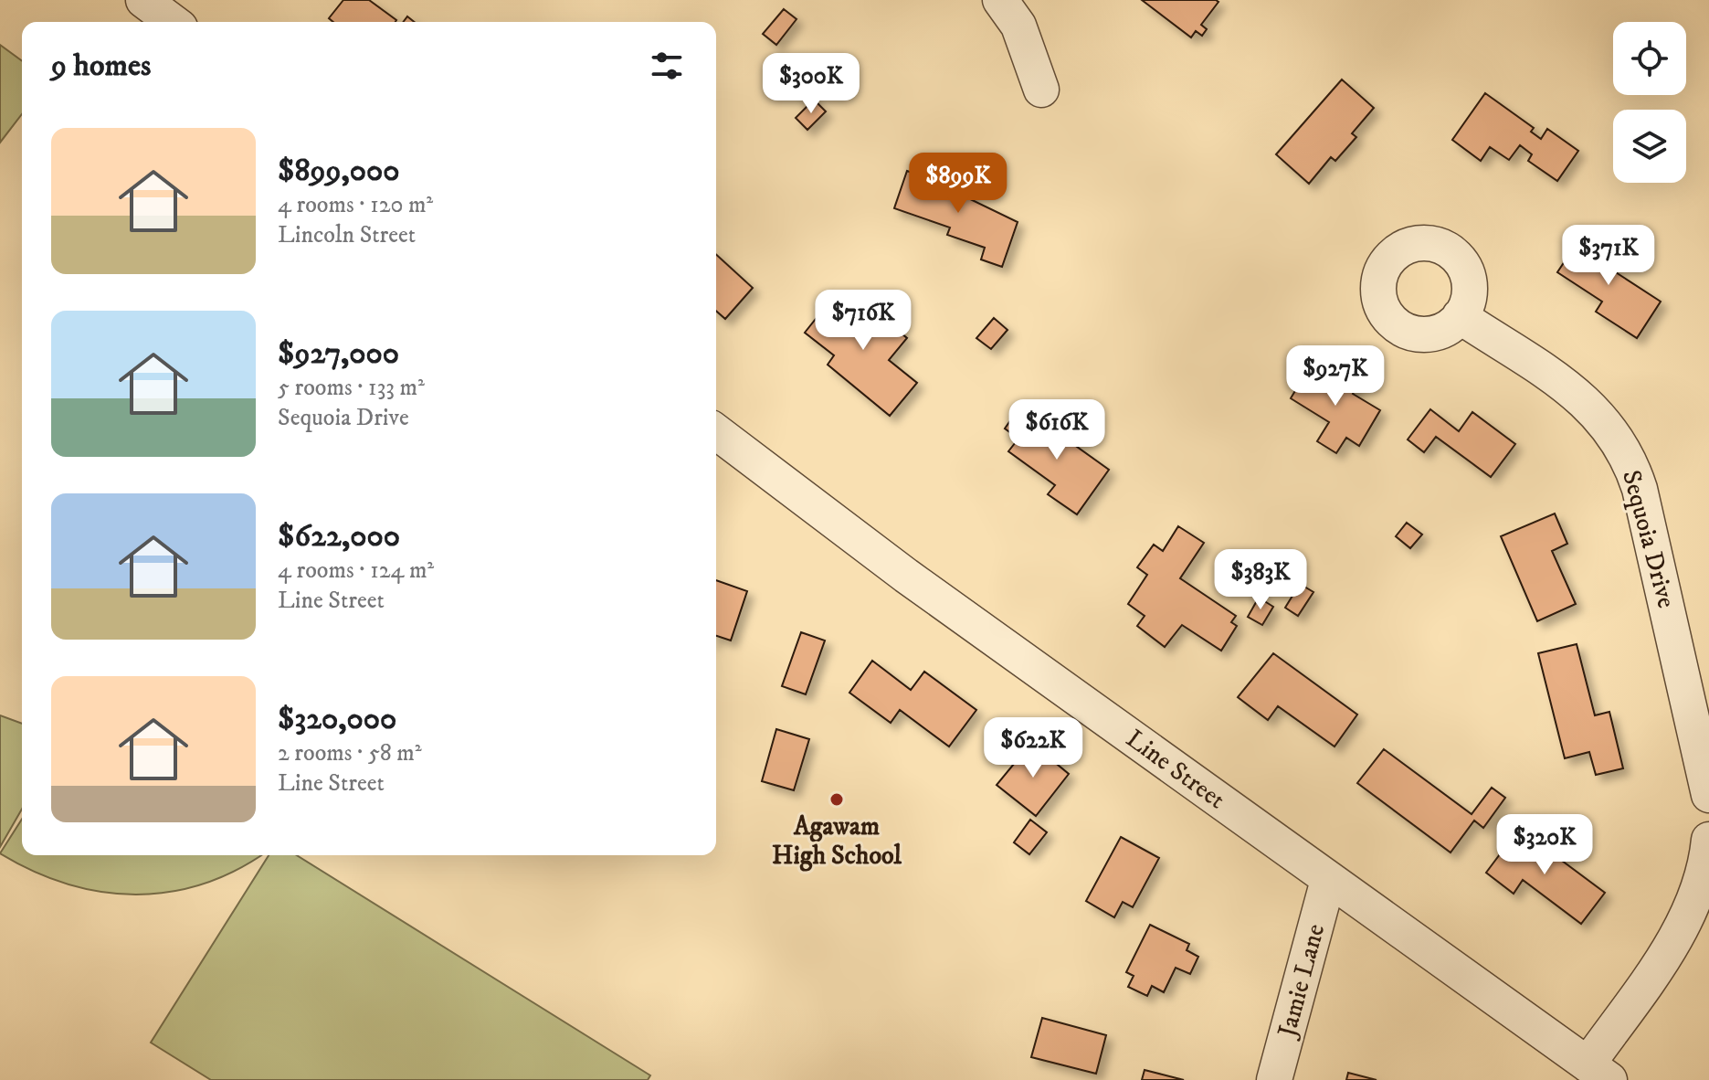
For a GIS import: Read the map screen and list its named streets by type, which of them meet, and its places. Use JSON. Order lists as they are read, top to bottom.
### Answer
{
  "streets": {
    "street": ["Sequoia Drive", "Line Street", "Jamie Lane"]
  },
  "crossings": [
    ["Line Street", "Jamie Lane"]
  ],
  "places": ["Agawam High School"],
  "page": {
    "heading": "9 homes",
    "price": [
      "$300K",
      "$899K",
      "$371K",
      "$716K",
      "$927K",
      "$616K",
      "$383K",
      "$622K",
      "$320K"
    ],
    "list": [
      {
        "name": "$899,000",
        "note": "4 rooms · 120 m² · Lincoln Street"
      },
      {
        "name": "$927,000",
        "note": "5 rooms · 133 m² · Sequoia Drive"
      },
      {
        "name": "$622,000",
        "note": "4 rooms · 124 m² · Line Street"
      },
      {
        "name": "$320,000",
        "note": "2 rooms · 58 m² · Line Street"
      }
    ]
  }
}
